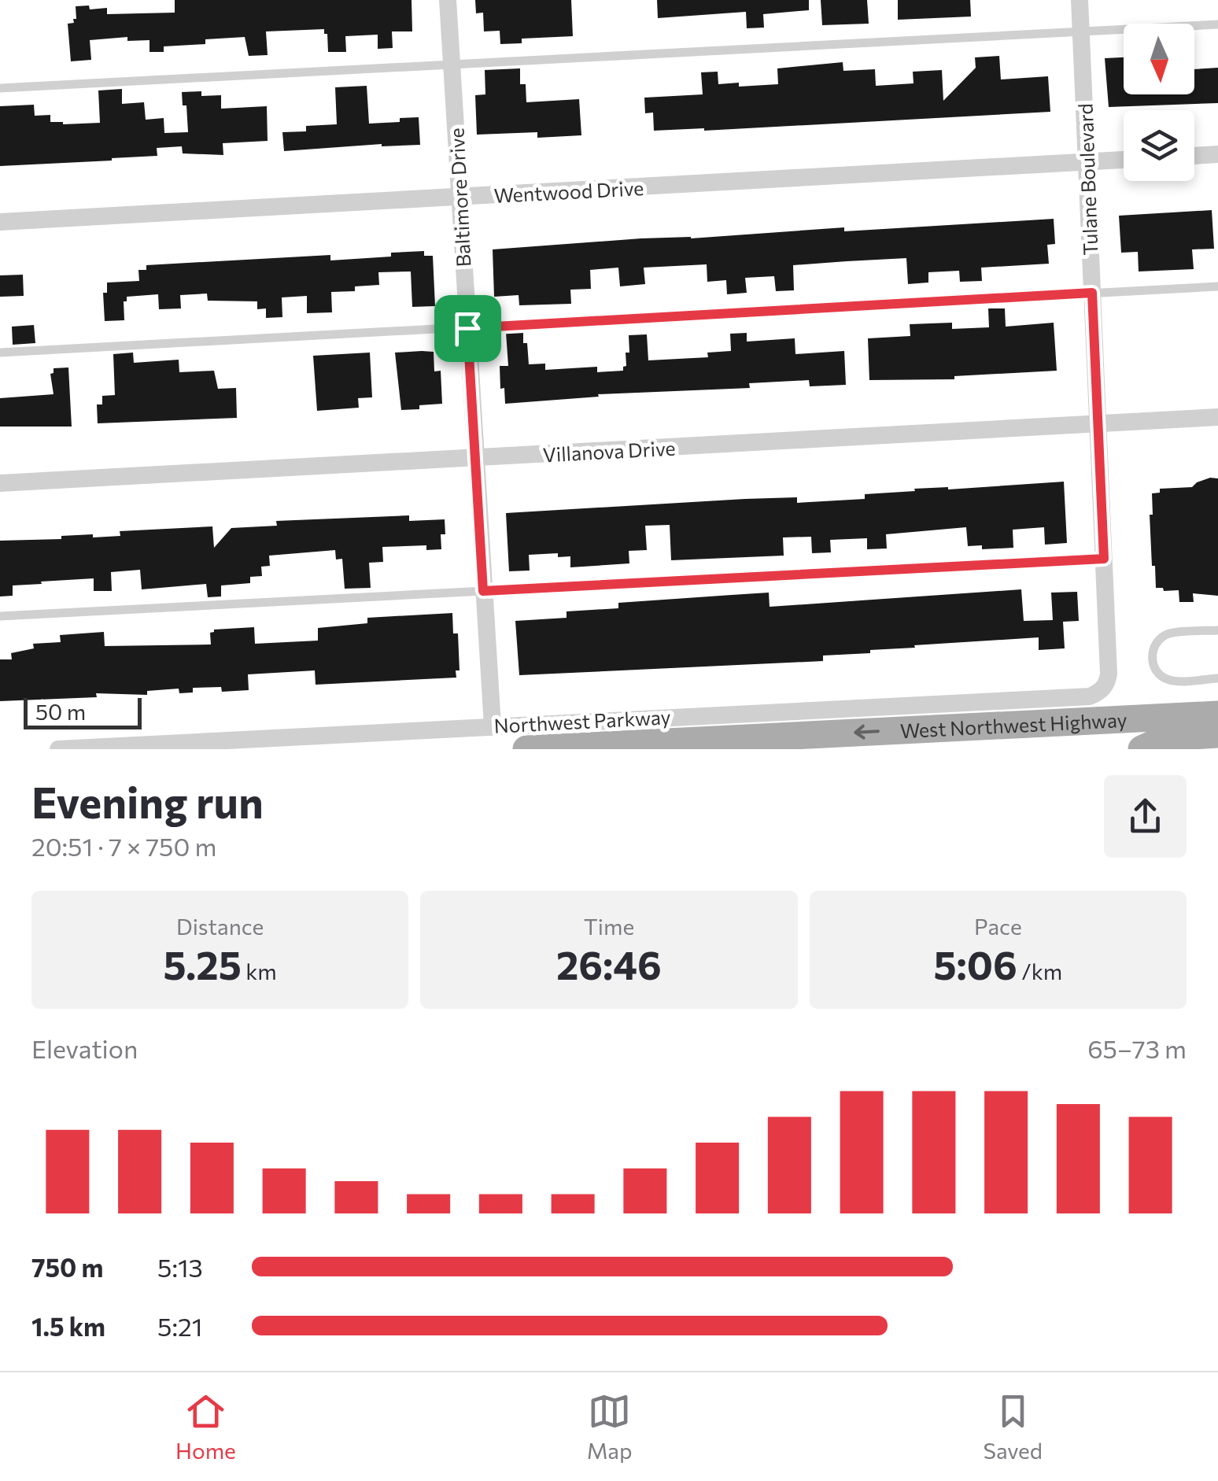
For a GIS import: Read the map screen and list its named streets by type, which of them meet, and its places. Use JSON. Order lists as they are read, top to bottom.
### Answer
{
  "streets": {
    "main road": ["West Northwest Highway"],
    "street": [
      "Tulane Boulevard",
      "Wentwood Drive",
      "Baltimore Drive",
      "Villanova Drive",
      "Northwest Parkway"
    ]
  },
  "crossings": [
    ["Tulane Boulevard", "Wentwood Drive"],
    ["Tulane Boulevard", "Villanova Drive"],
    ["Tulane Boulevard", "Northwest Parkway"],
    ["Wentwood Drive", "Baltimore Drive"],
    ["Baltimore Drive", "Villanova Drive"],
    ["Baltimore Drive", "Northwest Parkway"]
  ],
  "one_way": ["West Northwest Highway"],
  "scale_bar": "50 m",
  "north": "bottom",
  "page": {
    "scale": "50 m",
    "heading": ["Evening run", "20:51 · 7 × 750 m"],
    "stats": [
      ["Distance", "5.25 km"],
      ["Time", "26:46"],
      ["Pace", "5:06 /km"]
    ],
    "chart": ["Elevation", "65–73 m"],
    "list": [
      {
        "name": "750 m",
        "note": "5:13"
      },
      {
        "name": "1.5 km",
        "note": "5:21"
      }
    ],
    "tabs": ["Home", "Map", "Saved"]
  }
}
